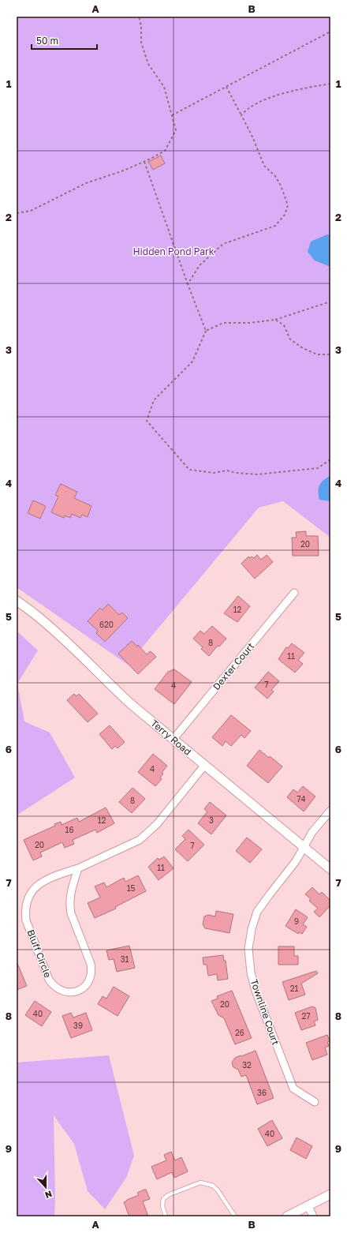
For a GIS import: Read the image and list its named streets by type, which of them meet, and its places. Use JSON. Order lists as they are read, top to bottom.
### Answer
{
  "streets": {
    "street": [
      "Dexter Court",
      "Terry Road",
      "Bluff Circle",
      "Townline Court"
    ]
  },
  "crossings": [
    ["Dexter Court", "Terry Road"],
    ["Terry Road", "Bluff Circle"],
    ["Terry Road", "Townline Court"]
  ],
  "parks": ["Hidden Pond Park"],
  "house_numbers": [
    "20",
    "12",
    "620",
    "8",
    "11",
    "7",
    "4",
    "4",
    "74",
    "8",
    "12",
    "3",
    "16",
    "20",
    "7",
    "11",
    "15",
    "9",
    "31",
    "21",
    "20",
    "40",
    "27",
    "39",
    "26",
    "32",
    "36",
    "40"
  ],
  "scale_bar": "50 m",
  "north": "bottom",
  "grid": {
    "columns": ["A", "B"],
    "rows": [
      "1",
      "2",
      "3",
      "4",
      "5",
      "6",
      "7",
      "8",
      "9"
    ]
  }
}
